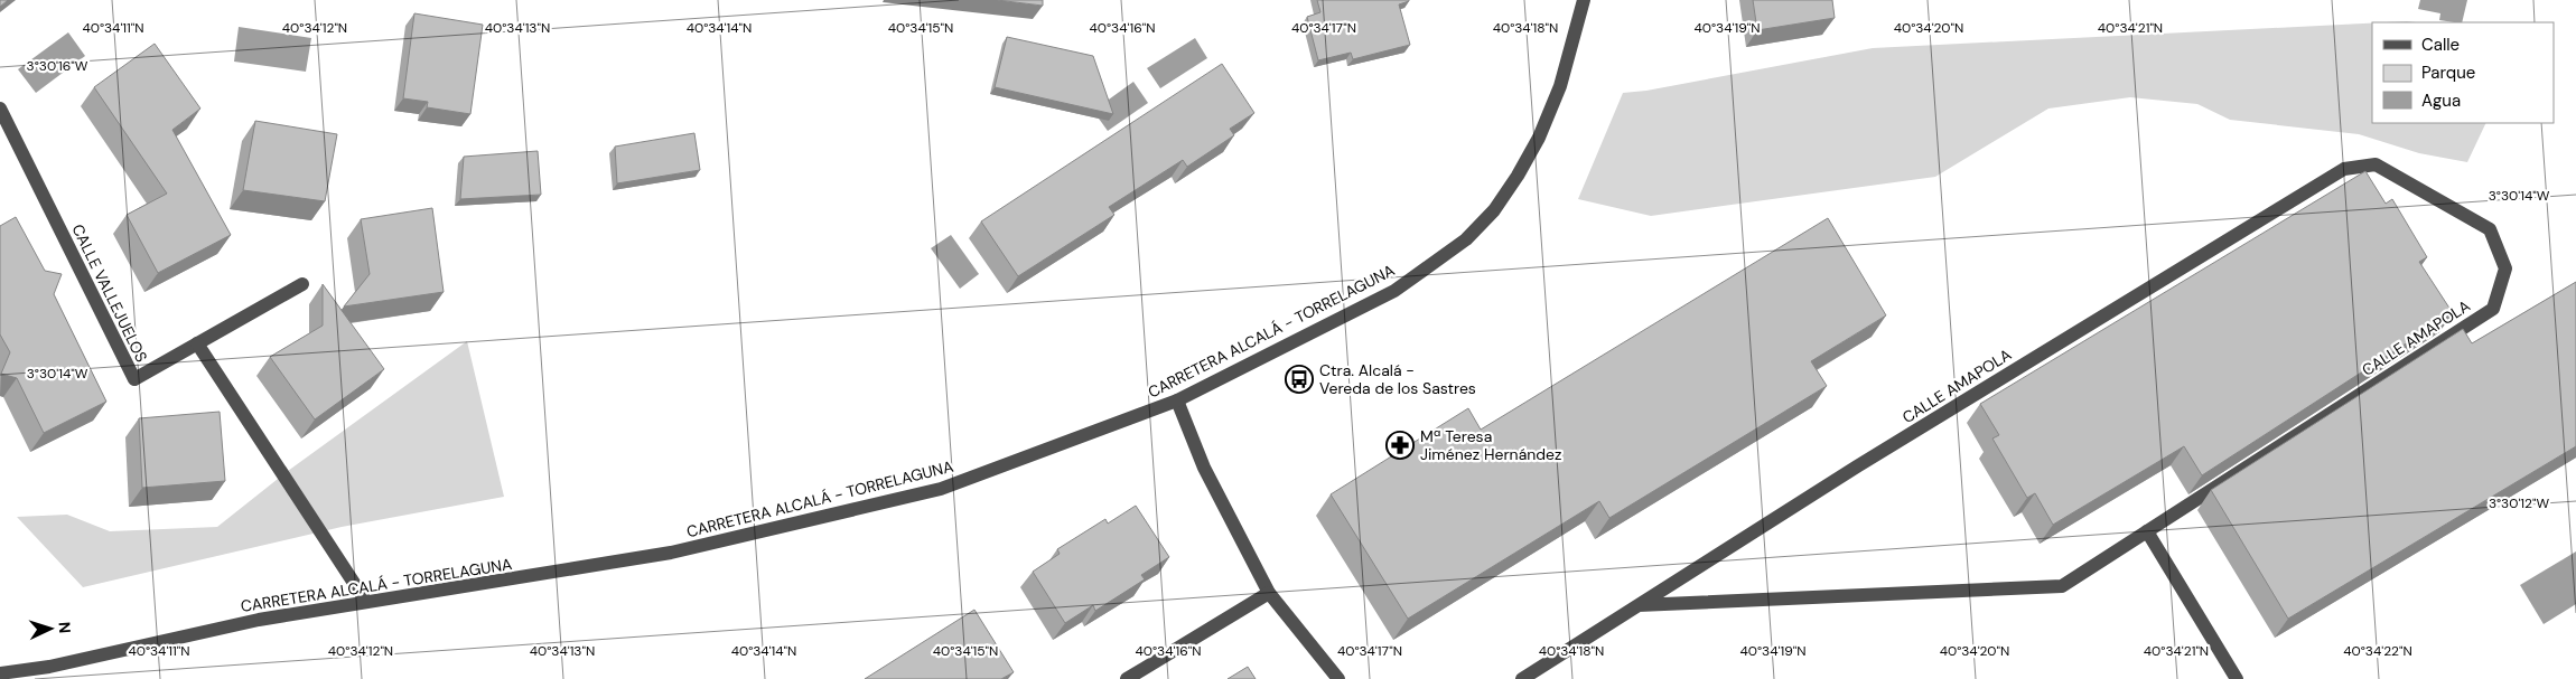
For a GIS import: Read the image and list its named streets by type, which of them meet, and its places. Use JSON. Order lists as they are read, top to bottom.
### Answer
{
  "streets": {
    "street": ["CALLE VALLEJUELOS", "CARRETERA ALCALÁ - TORRELAGUNA", "CALLE AMAPOLA"]
  },
  "places": {
    "bus stop": ["Ctra. Alcalá - Vereda de los Sastres"],
    "pharmacy": ["Mª Teresa Jiménez Hernández"]
  },
  "legend": ["Calle", "Parque", "Agua"],
  "north": "right",
  "coordinates": [
    "40°34'11\"N",
    "40°34'12\"N",
    "40°34'13\"N",
    "40°34'14\"N",
    "40°34'15\"N",
    "40°34'16\"N",
    "40°34'17\"N",
    "40°34'18\"N",
    "40°34'19\"N",
    "40°34'20\"N",
    "40°34'21\"N",
    "3°30'16\"W",
    "3°30'14\"W",
    "3°30'12\"W",
    "40°34'22\"N"
  ]
}
